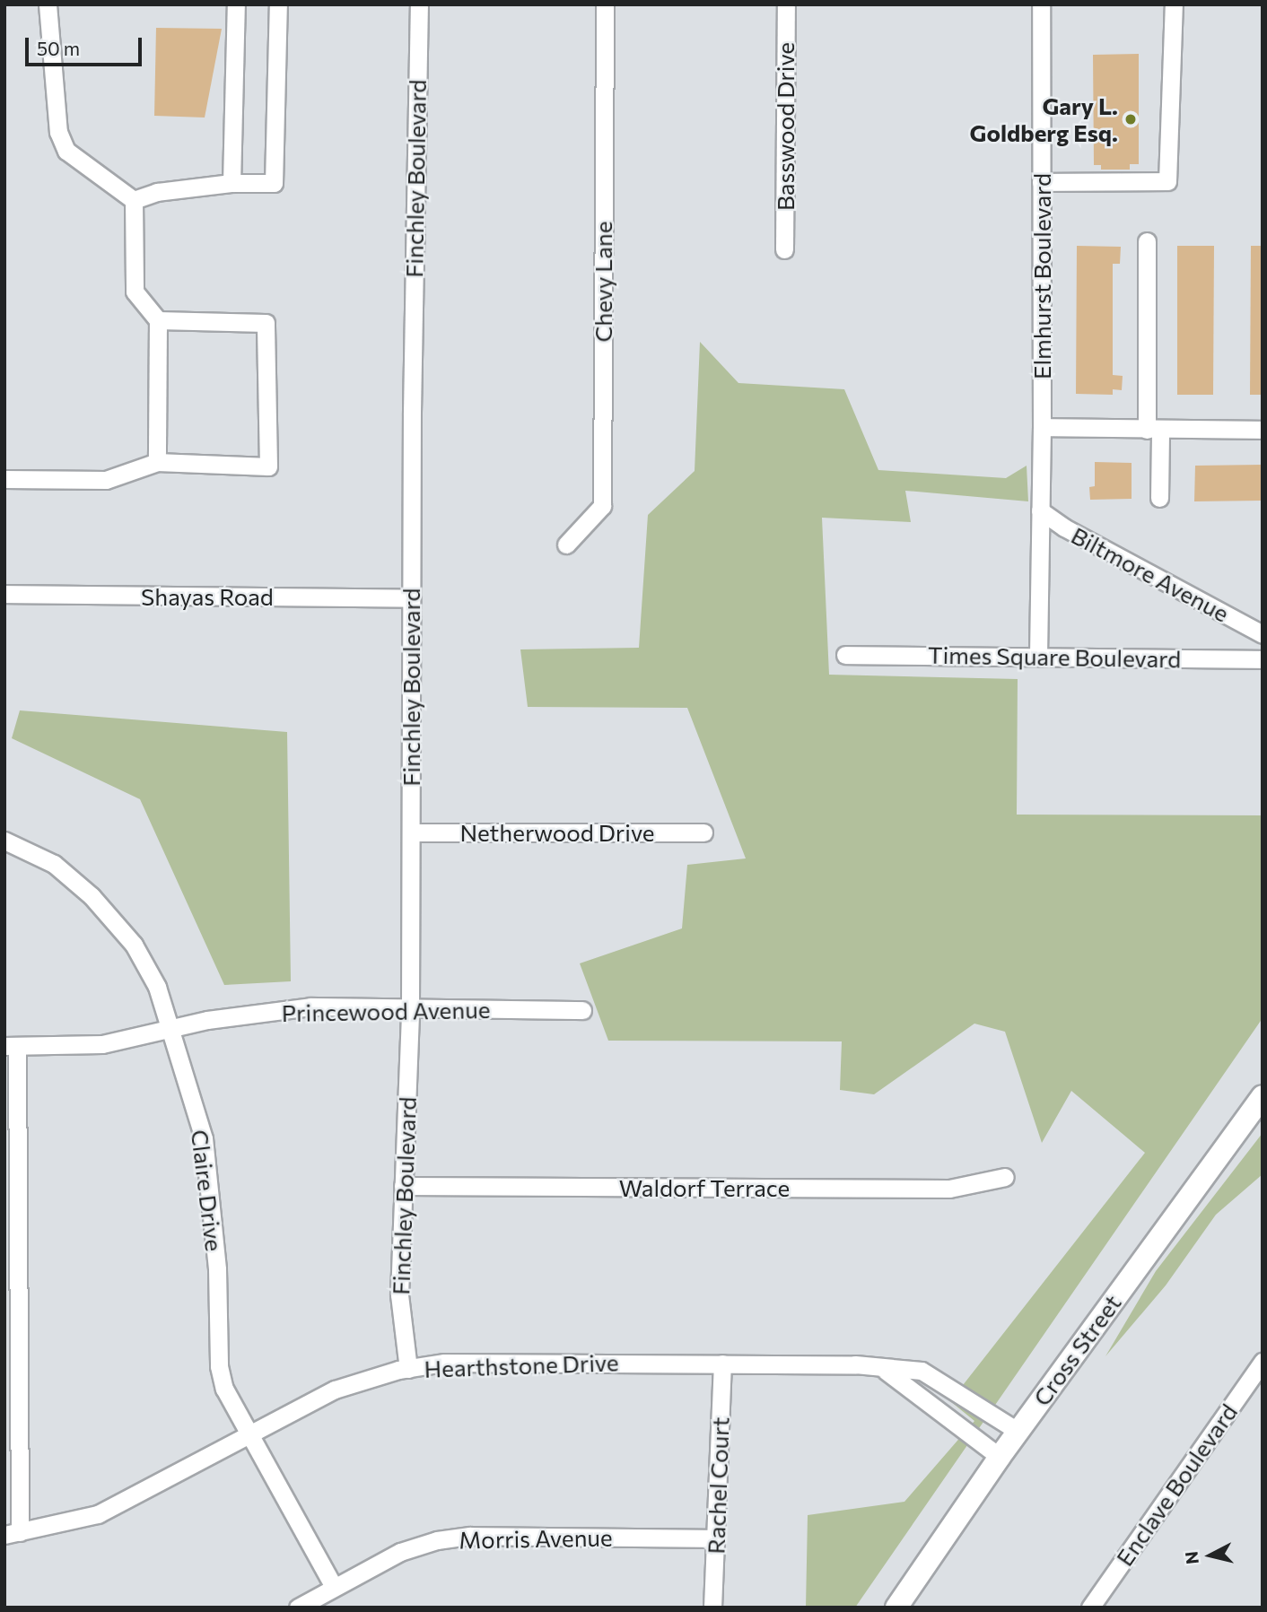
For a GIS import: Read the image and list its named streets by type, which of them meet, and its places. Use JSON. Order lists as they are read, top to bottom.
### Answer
{
  "streets": {
    "main road": ["Cross Street"],
    "street": [
      "Basswood Drive",
      "Finchley Boulevard",
      "Elmhurst Boulevard",
      "Chevy Lane",
      "Biltmore Avenue",
      "Shayas Road",
      "Times Square Boulevard",
      "Netherwood Drive",
      "Princewood Avenue",
      "Waldorf Terrace",
      "Claire Drive",
      "Hearthstone Drive",
      "Enclave Boulevard",
      "Rachel Court",
      "Morris Avenue"
    ]
  },
  "crossings": [
    ["Finchley Boulevard", "Shayas Road"],
    ["Finchley Boulevard", "Netherwood Drive"],
    ["Finchley Boulevard", "Princewood Avenue"],
    ["Finchley Boulevard", "Waldorf Terrace"],
    ["Finchley Boulevard", "Hearthstone Drive"],
    ["Elmhurst Boulevard", "Biltmore Avenue"],
    ["Elmhurst Boulevard", "Times Square Boulevard"],
    ["Princewood Avenue", "Claire Drive"],
    ["Claire Drive", "Hearthstone Drive"],
    ["Claire Drive", "Morris Avenue"],
    ["Cross Street", "Hearthstone Drive"],
    ["Hearthstone Drive", "Rachel Court"],
    ["Rachel Court", "Morris Avenue"]
  ],
  "places": ["Gary L. Goldberg Esq."],
  "scale_bar": "50 m",
  "north": "left"
}
